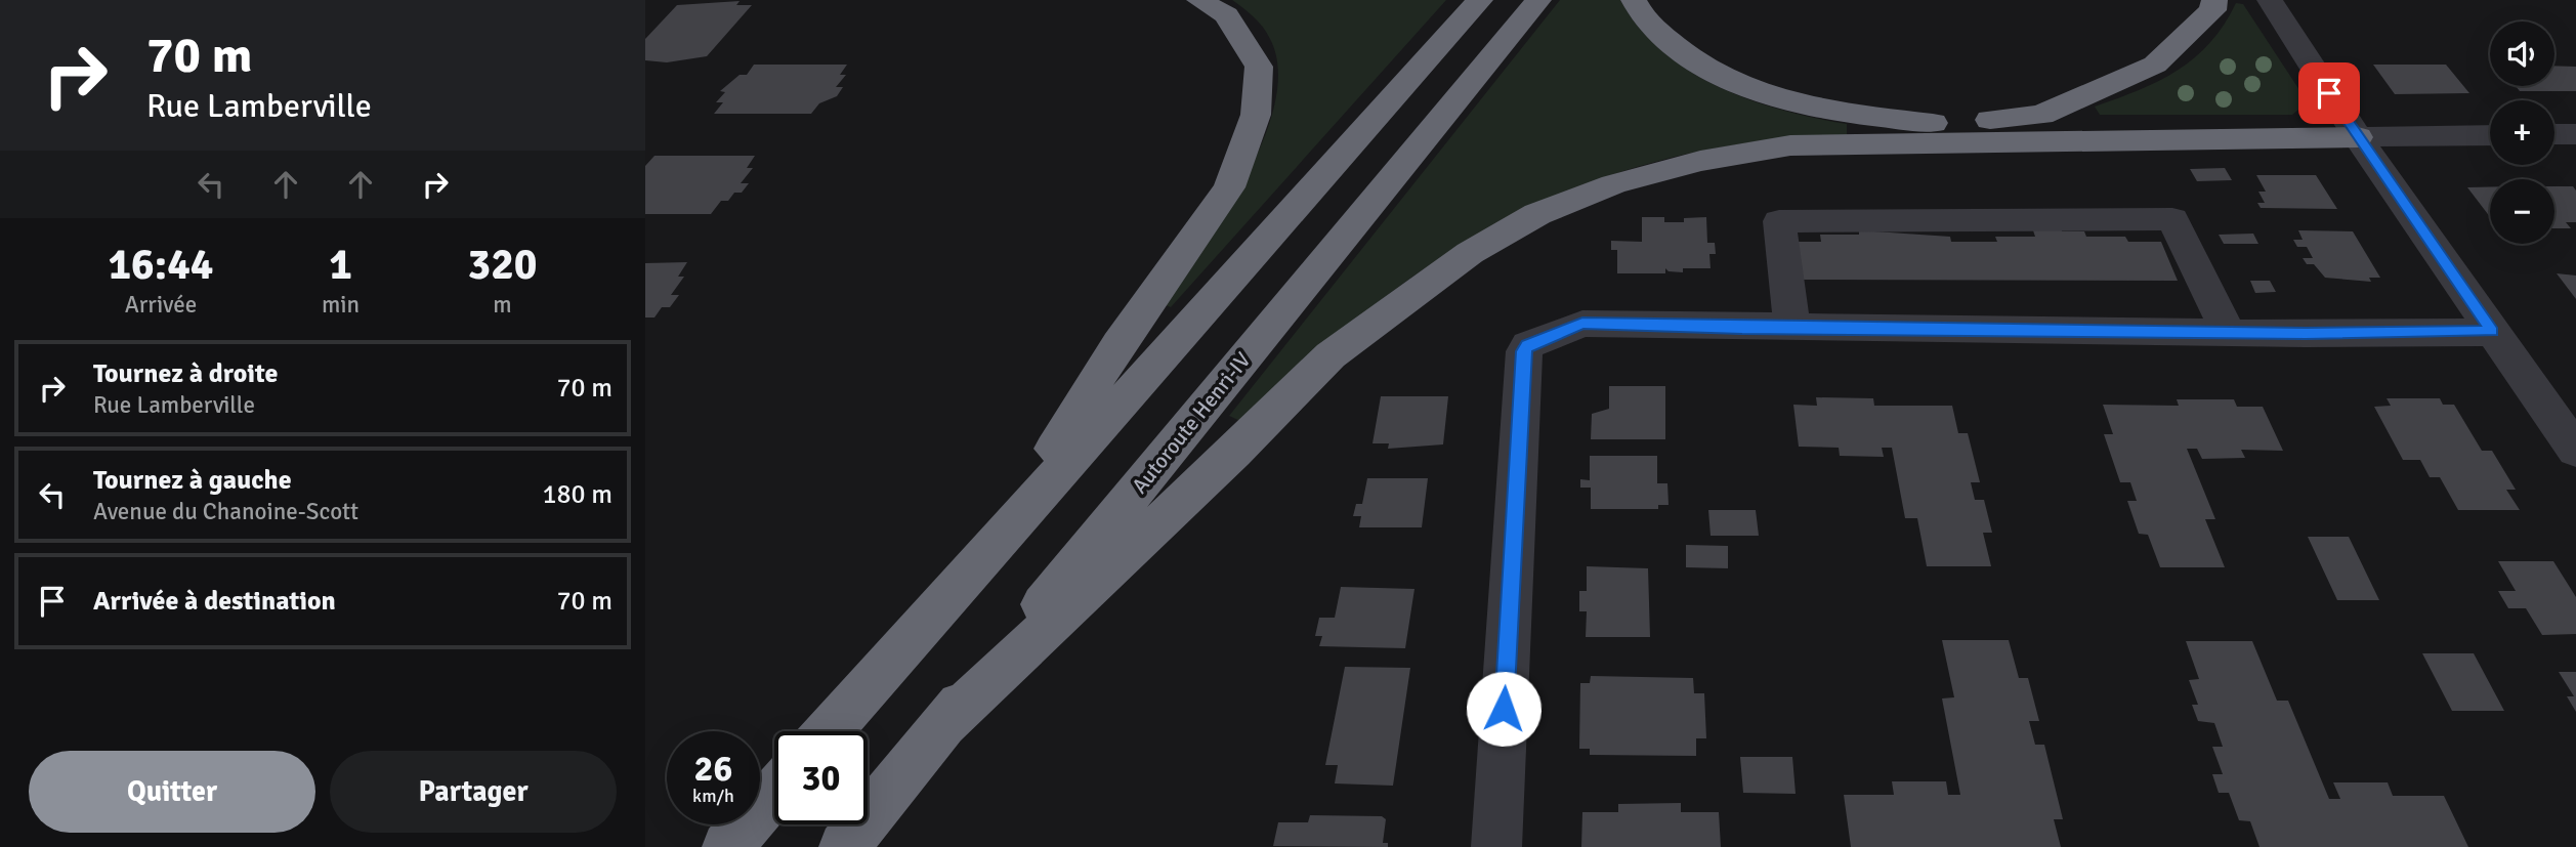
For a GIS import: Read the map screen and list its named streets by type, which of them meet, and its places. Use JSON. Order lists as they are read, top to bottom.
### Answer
{
  "streets": {
    "highway": ["Autoroute Henri-IV"]
  },
  "page": {
    "turn": ["70 m", "Rue Lamberville"],
    "map_buttons": ["+", "−"],
    "eta": [
      "16:44",
      "Arrivée",
      "1",
      "min",
      "320",
      "m"
    ],
    "list": [
      {
        "name": "Tournez à droite",
        "note": "Rue Lamberville",
        "value": "70 m"
      },
      {
        "name": "Tournez à gauche",
        "note": "Avenue du Chanoine-Scott",
        "value": "180 m"
      },
      {
        "name": "Arrivée à destination",
        "value": "70 m"
      }
    ],
    "speed": "26 km/h",
    "limit": "30",
    "buttons": ["Quitter", "Partager"]
  }
}
